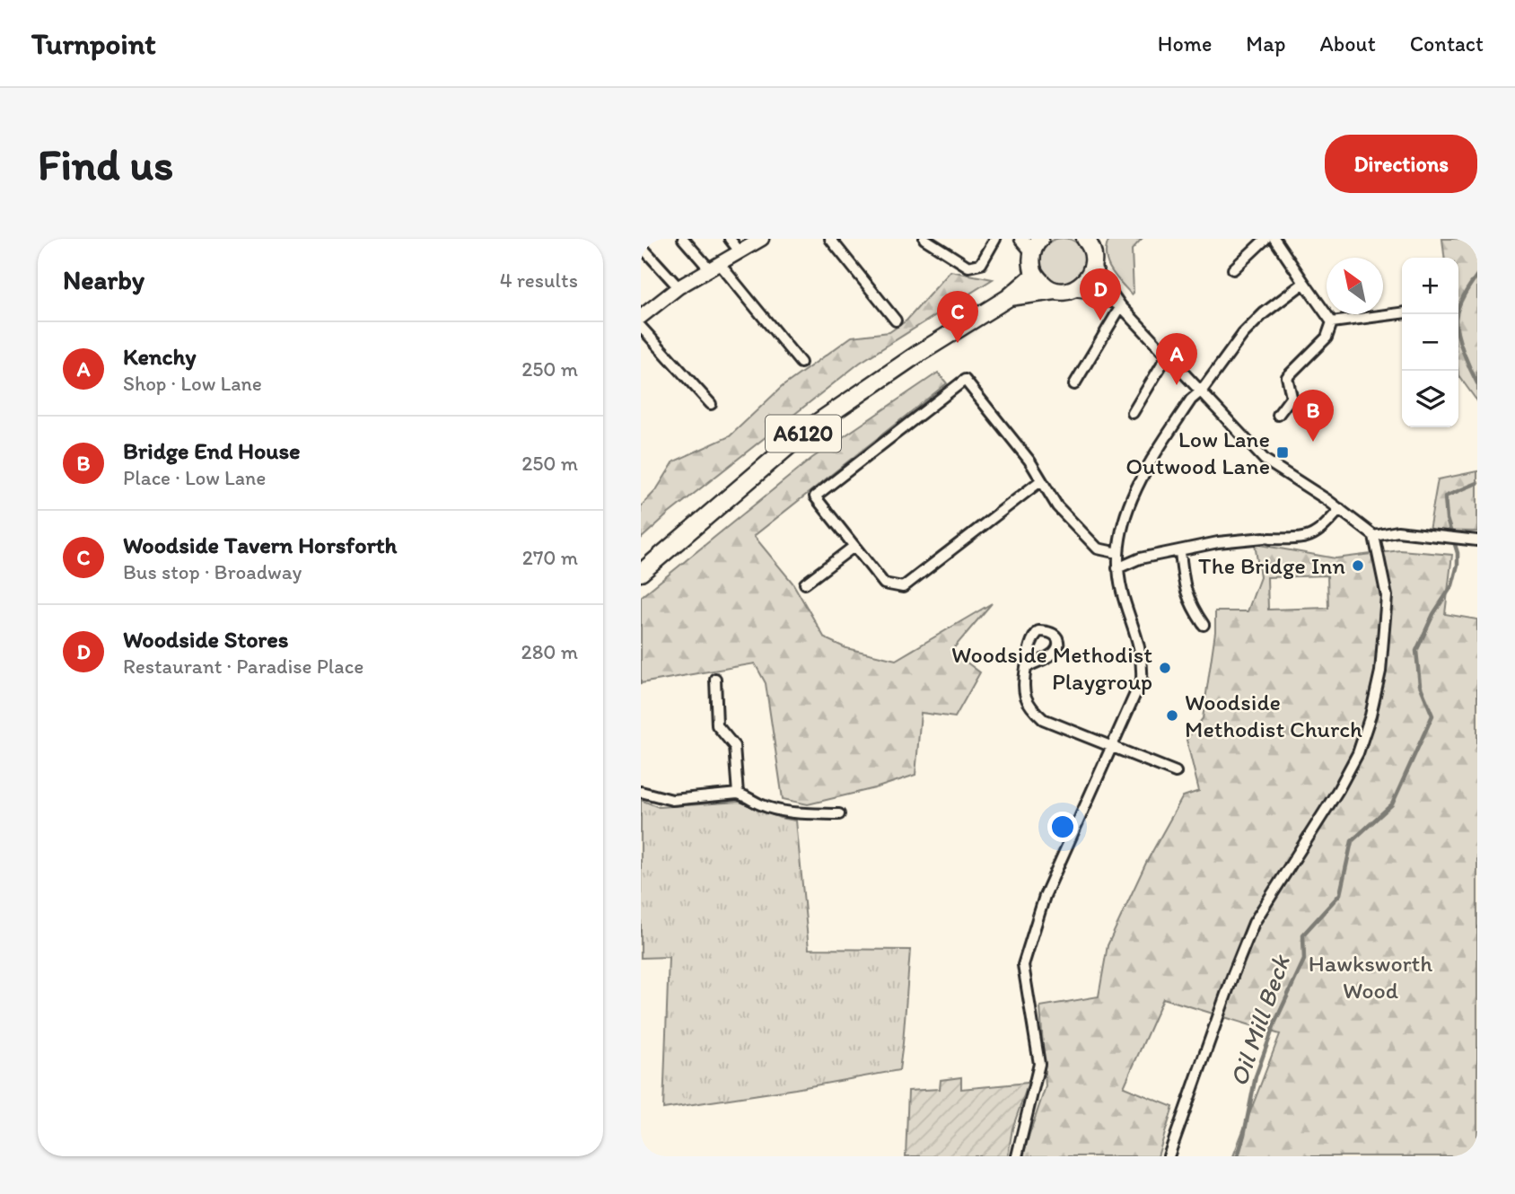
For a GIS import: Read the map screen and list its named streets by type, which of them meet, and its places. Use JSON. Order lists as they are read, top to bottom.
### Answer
{
  "streets": {
    "highway": ["A6120"]
  },
  "water": ["Oil Mill Beck"],
  "parks": ["Hawksworth Wood"],
  "places": {
    "transit": ["Low Lane Outwood Lane"],
    "other": ["The Bridge Inn", "Woodside Methodist Playgroup", "Woodside Methodist Church"]
  },
  "north": "top left",
  "page": {
    "header": "Turnpoint",
    "nav": [
      "Home",
      "Map",
      "About",
      "Contact"
    ],
    "buttons": "Directions",
    "title": "Find us",
    "heading": ["Nearby", "4 results"],
    "map_buttons": ["+", "−"],
    "pins": [
      "D",
      "C",
      "A",
      "B"
    ],
    "list": [
      {
        "mark": "A",
        "name": "Kenchy",
        "note": "Shop · Low Lane",
        "value": "250 m"
      },
      {
        "mark": "B",
        "name": "Bridge End House",
        "note": "Place · Low Lane",
        "value": "250 m"
      },
      {
        "mark": "C",
        "name": "Woodside Tavern Horsforth",
        "note": "Bus stop · Broadway",
        "value": "270 m"
      },
      {
        "mark": "D",
        "name": "Woodside Stores",
        "note": "Restaurant · Paradise Place",
        "value": "280 m"
      }
    ]
  }
}
